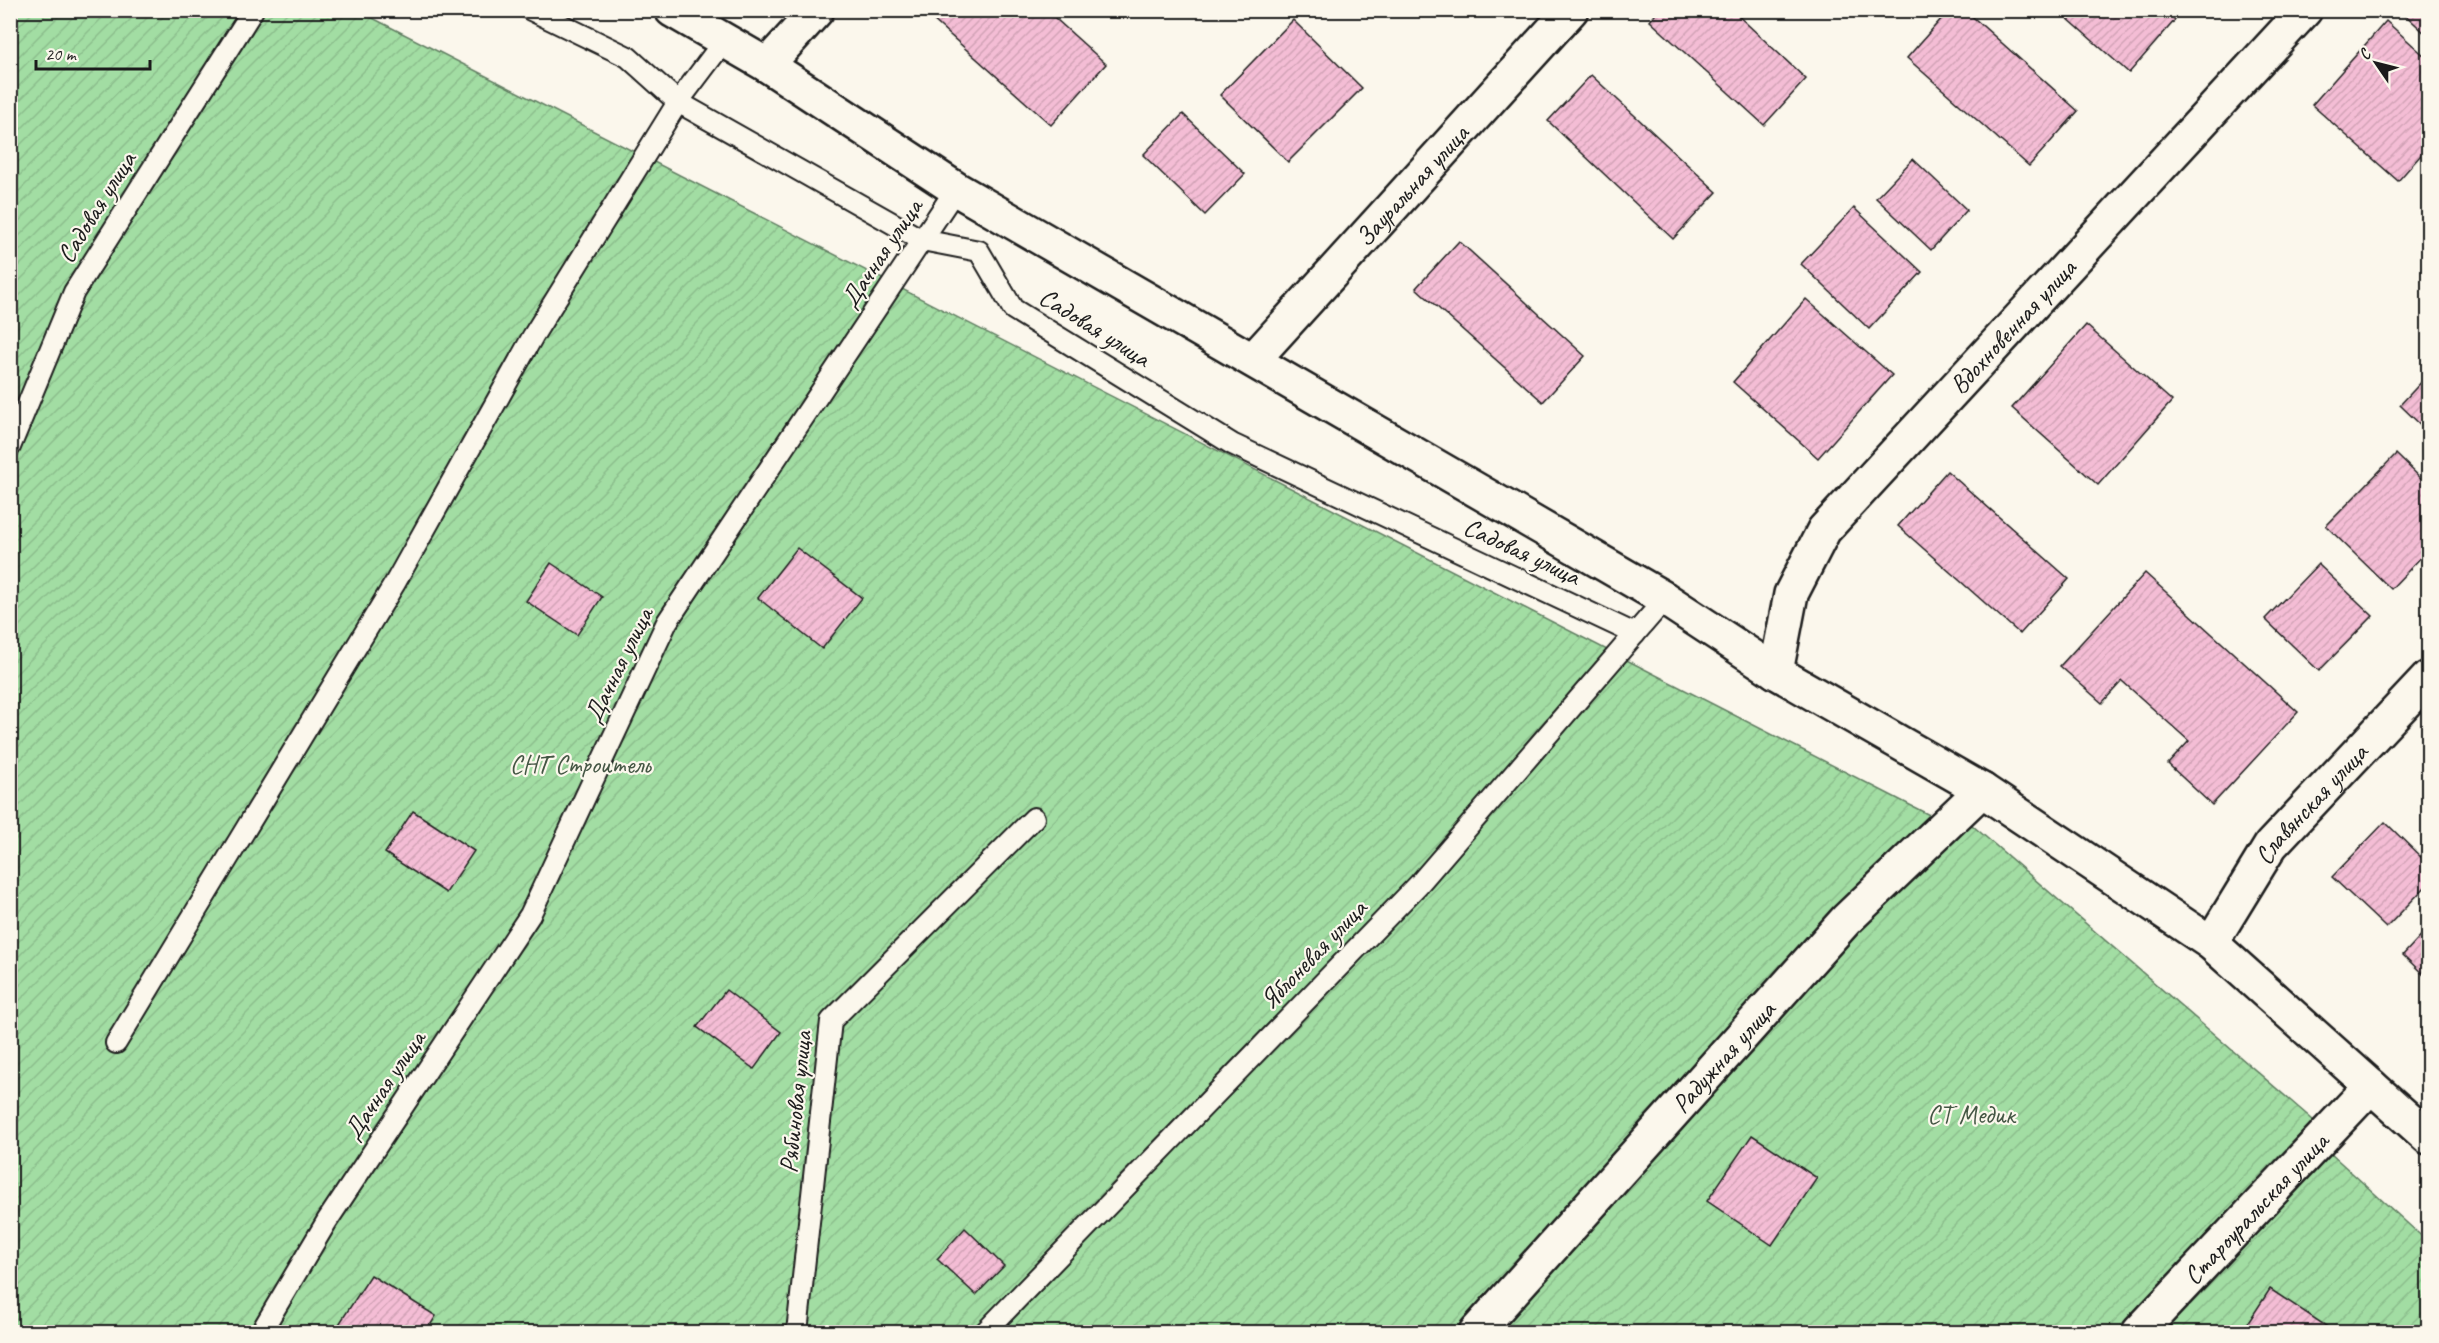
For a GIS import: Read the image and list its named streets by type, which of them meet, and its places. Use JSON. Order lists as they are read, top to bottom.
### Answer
{
  "streets": {
    "street": [
      "Зауральная улица",
      "Вдохновенная улица",
      "Славянская улица",
      "Радужная улица",
      "Староуральская улица"
    ],
    "lane": [
      "Садовая улица",
      "Дачная улица",
      "Яблоневая улица",
      "Рябиновая улица"
    ]
  },
  "crossings": [
    ["Садовая улица", "Дачная улица"],
    ["Садовая улица", "Яблоневая улица"]
  ],
  "parks": ["СНТ Строитель", "СТ Медик"],
  "scale_bar": "20 m",
  "north": "top left"
}
